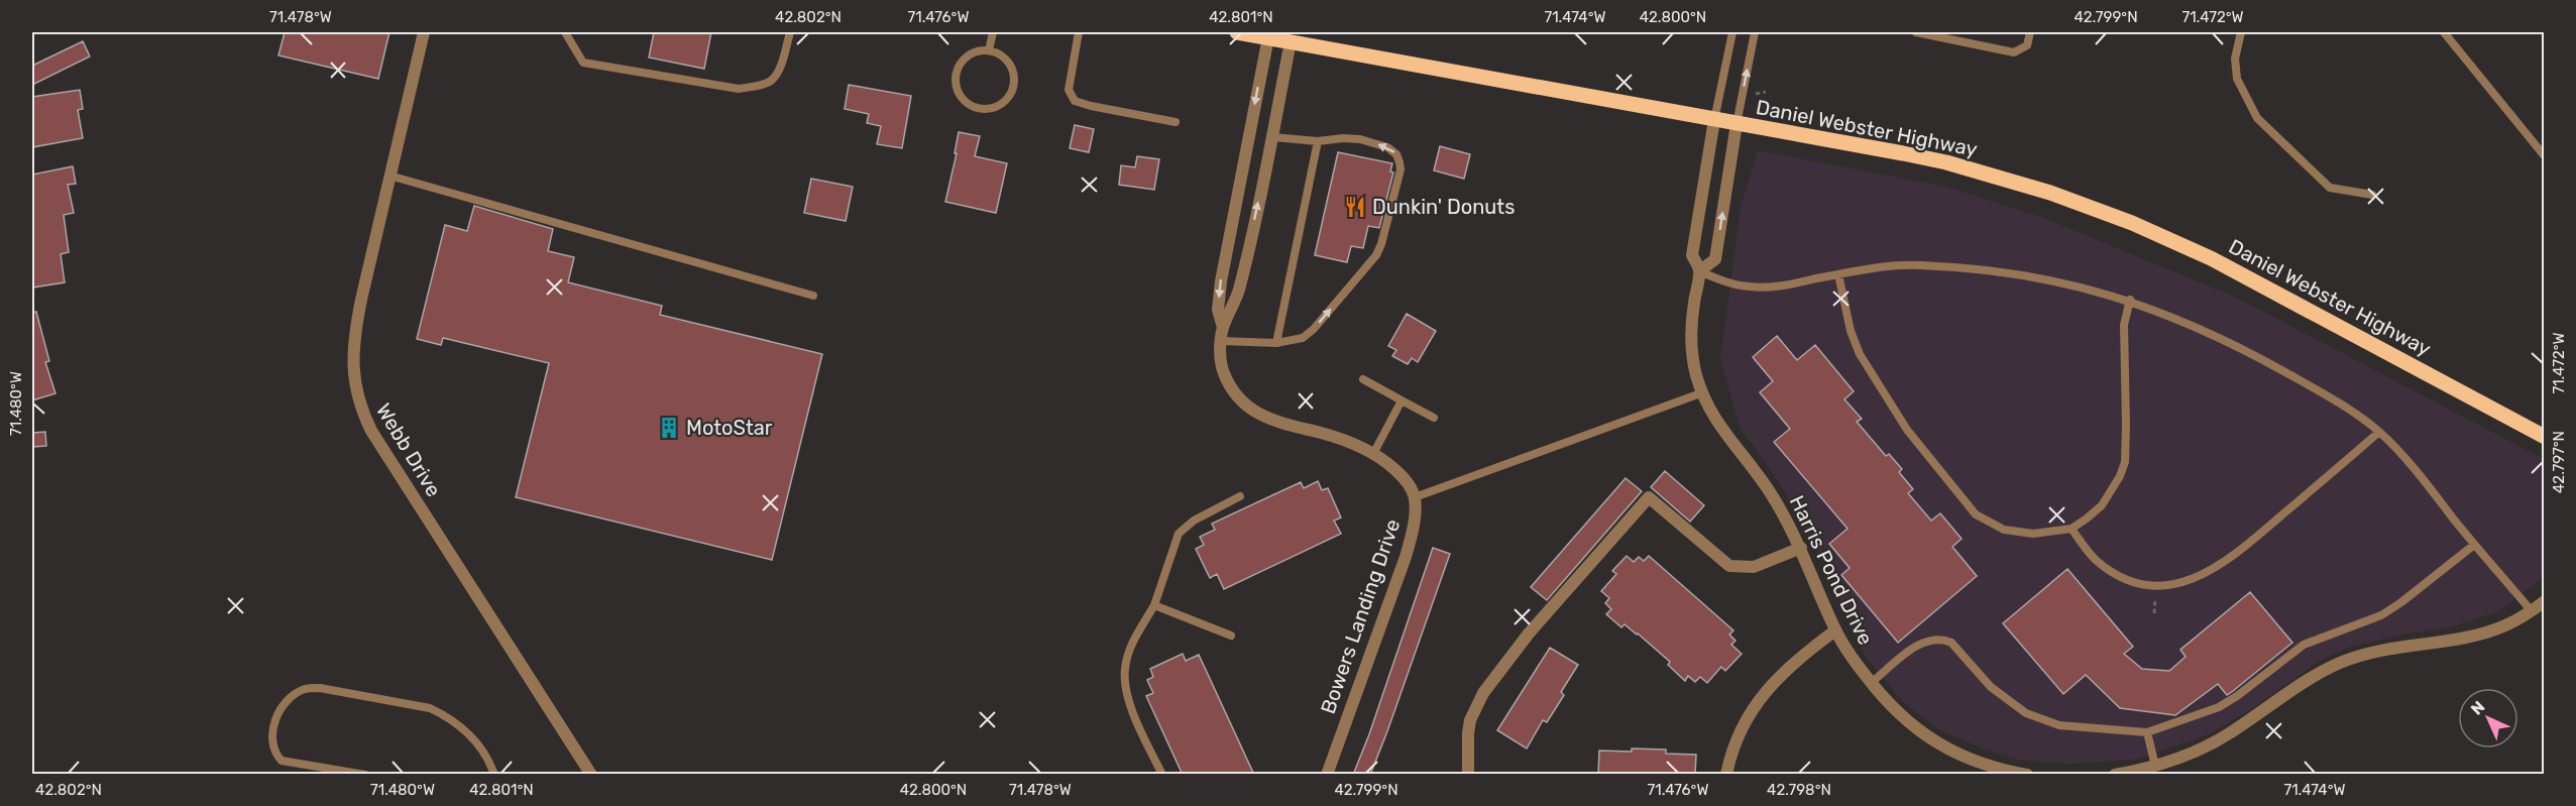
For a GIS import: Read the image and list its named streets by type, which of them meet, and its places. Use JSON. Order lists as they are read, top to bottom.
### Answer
{
  "streets": {
    "main road": ["Daniel Webster Highway"],
    "street": ["Webb Drive", "Harris Pond Drive", "Bowers Landing Drive"]
  },
  "crossings": [
    ["Daniel Webster Highway", "Harris Pond Drive"],
    ["Daniel Webster Highway", "Bowers Landing Drive"]
  ],
  "places": {
    "restaurant": ["Dunkin' Donuts"],
    "building": ["MotoStar"]
  },
  "north": "top left",
  "coordinates": [
    "71.478°W",
    "42.802°N",
    "71.476°W",
    "42.801°N",
    "71.474°W",
    "42.800°N",
    "42.799°N",
    "71.472°W",
    "71.480°W",
    "42.797°N",
    "42.798°N"
  ]
}
